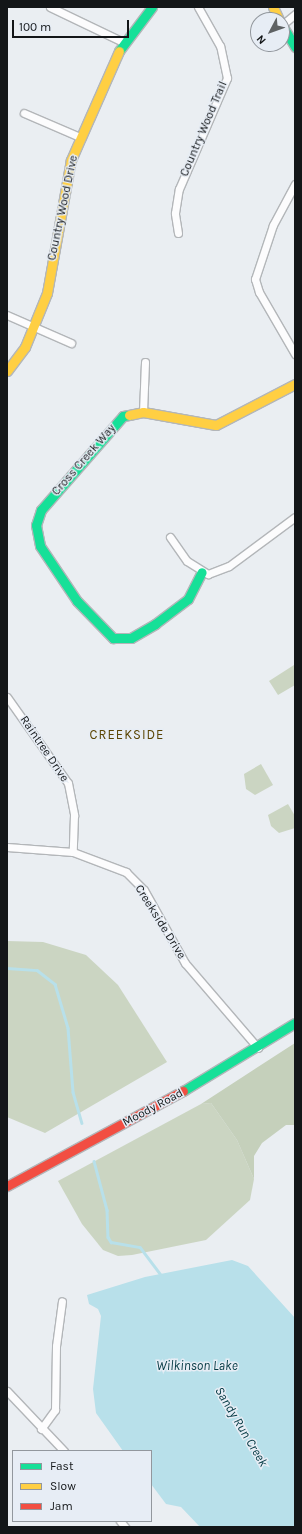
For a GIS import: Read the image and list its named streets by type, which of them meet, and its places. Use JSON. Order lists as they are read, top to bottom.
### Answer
{
  "streets": {
    "street": [
      "Country Wood Trail",
      "Country Wood Drive",
      "Cross Creek Way",
      "Raintree Drive",
      "Creekside Drive",
      "Moody Road"
    ]
  },
  "crossings": [
    ["Raintree Drive", "Creekside Drive"],
    ["Creekside Drive", "Moody Road"]
  ],
  "districts": ["CREEKSIDE"],
  "water": ["Wilkinson Lake", "Sandy Run Creek"],
  "legend": ["Fast", "Slow", "Jam"],
  "scale_bar": "100 m",
  "north": "bottom left"
}
